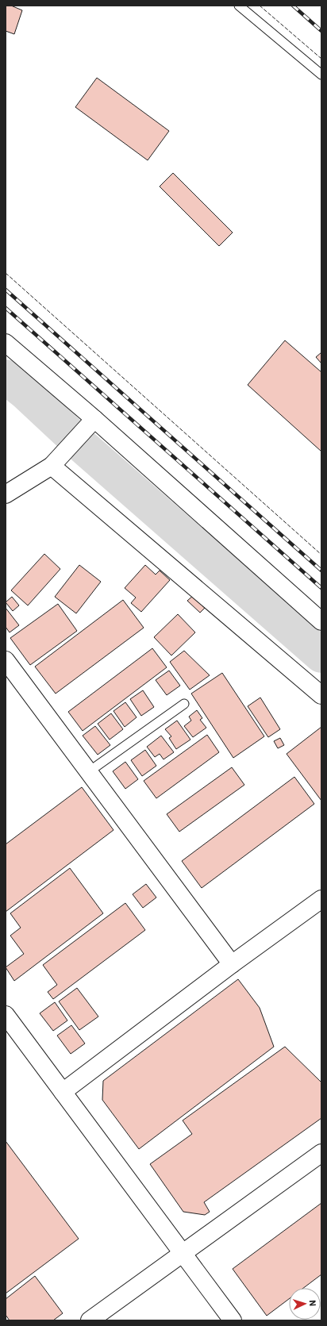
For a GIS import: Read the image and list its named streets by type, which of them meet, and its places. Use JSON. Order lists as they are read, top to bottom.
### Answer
{
  "north": "right"
}
